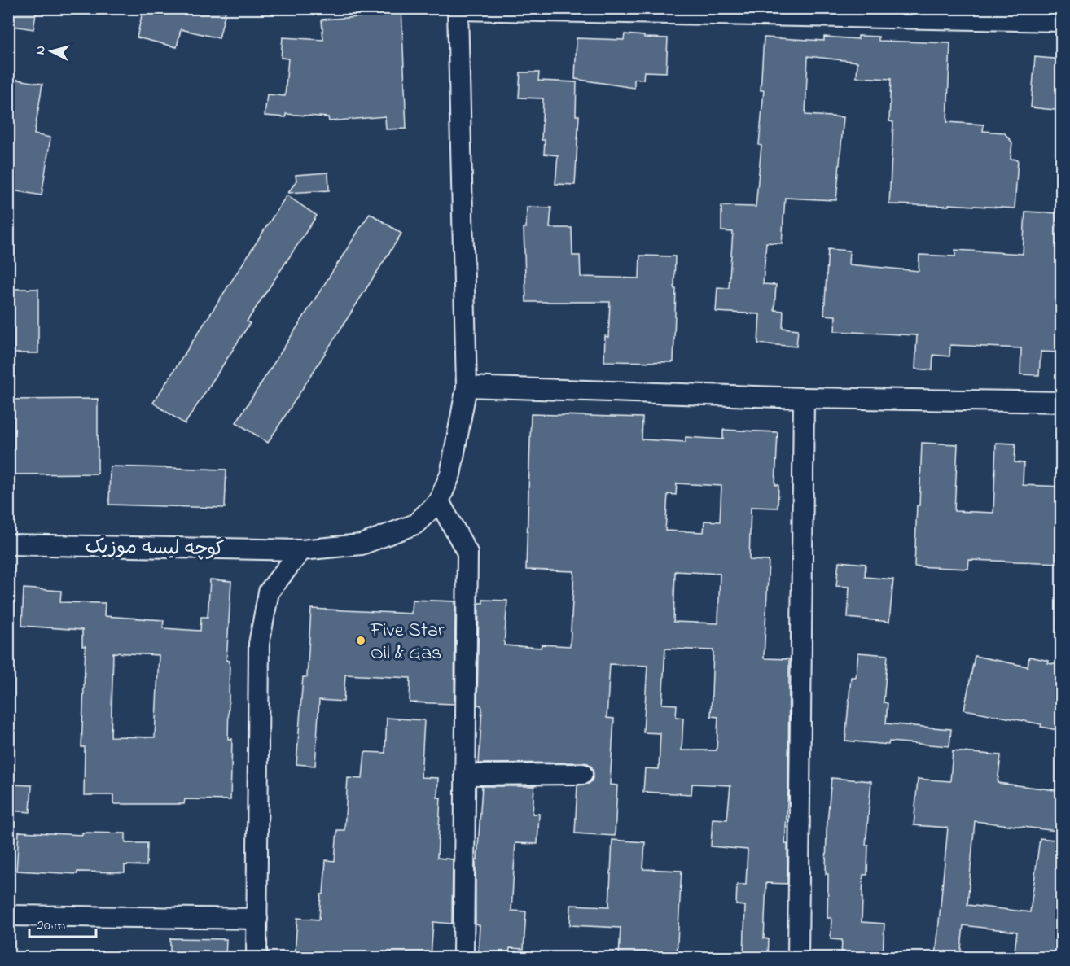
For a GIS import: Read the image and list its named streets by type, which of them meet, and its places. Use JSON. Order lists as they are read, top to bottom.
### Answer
{
  "streets": {
    "street": ["کوچه لیسه موزیک"]
  },
  "places": ["Five Star Oil & Gas"],
  "scale_bar": "20 m",
  "north": "left"
}
